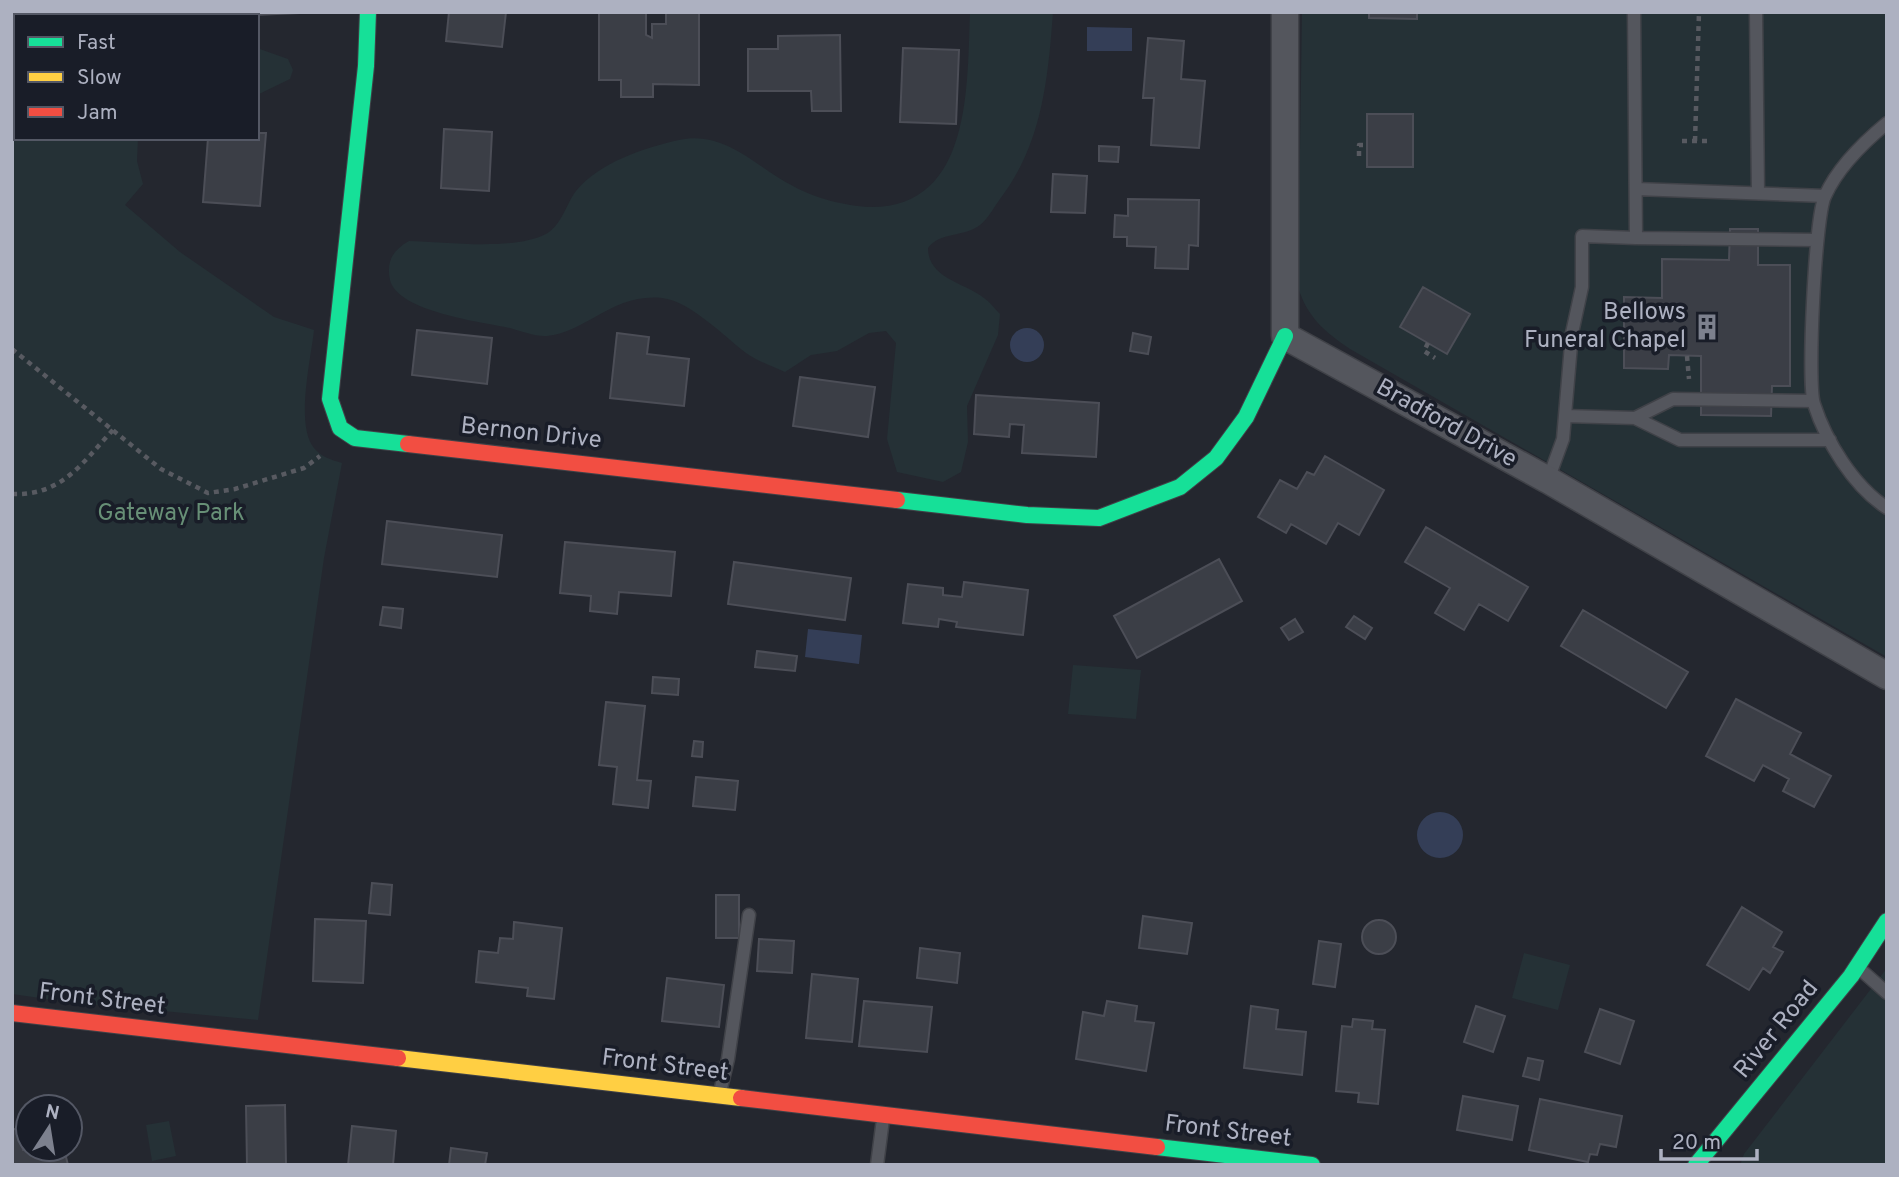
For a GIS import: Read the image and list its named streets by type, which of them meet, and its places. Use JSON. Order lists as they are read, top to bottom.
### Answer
{
  "streets": {
    "main road": ["Bernon Drive", "Front Street", "River Road"],
    "street": ["Bradford Drive"]
  },
  "crossings": [
    ["Bradford Drive", "Bernon Drive"]
  ],
  "parks": ["Gateway Park"],
  "places": {
    "building": ["Bellows Funeral Chapel"]
  },
  "legend": ["Fast", "Slow", "Jam"],
  "scale_bar": "20 m",
  "north": "top"
}
